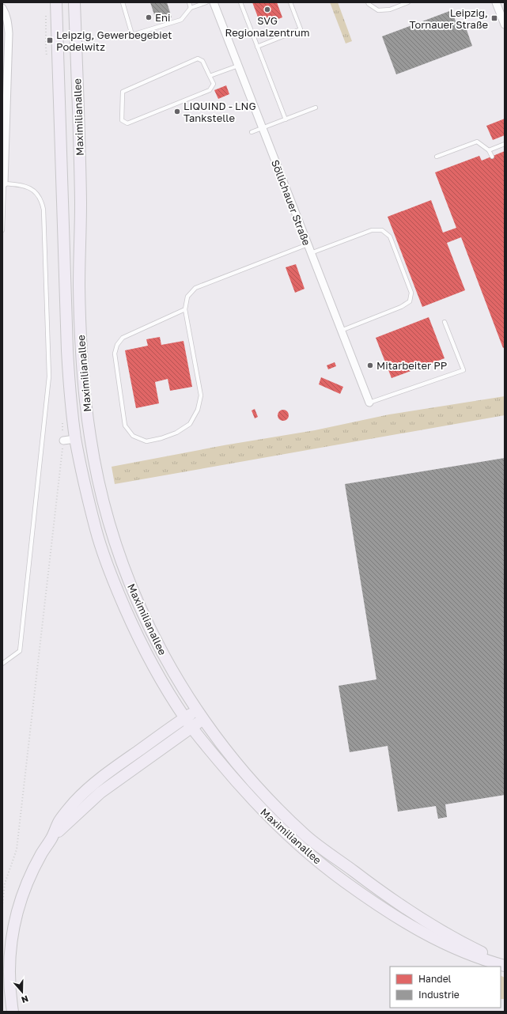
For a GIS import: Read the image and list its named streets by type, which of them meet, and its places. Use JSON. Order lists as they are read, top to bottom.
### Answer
{
  "streets": {
    "main road": ["Maximilianallee"],
    "street": ["Söllichauer Straße"]
  },
  "places": {
    "other": [
      "SVG Regionalzentrum",
      "Eni",
      "LIQUIND - LNG Tankstelle",
      "Mitarbeiter PP"
    ],
    "transit": ["Leipzig, Tornauer Straße", "Leipzig, Gewerbegebiet Podelwitz"]
  },
  "legend": ["Handel", "Industrie"],
  "north": "bottom"
}
